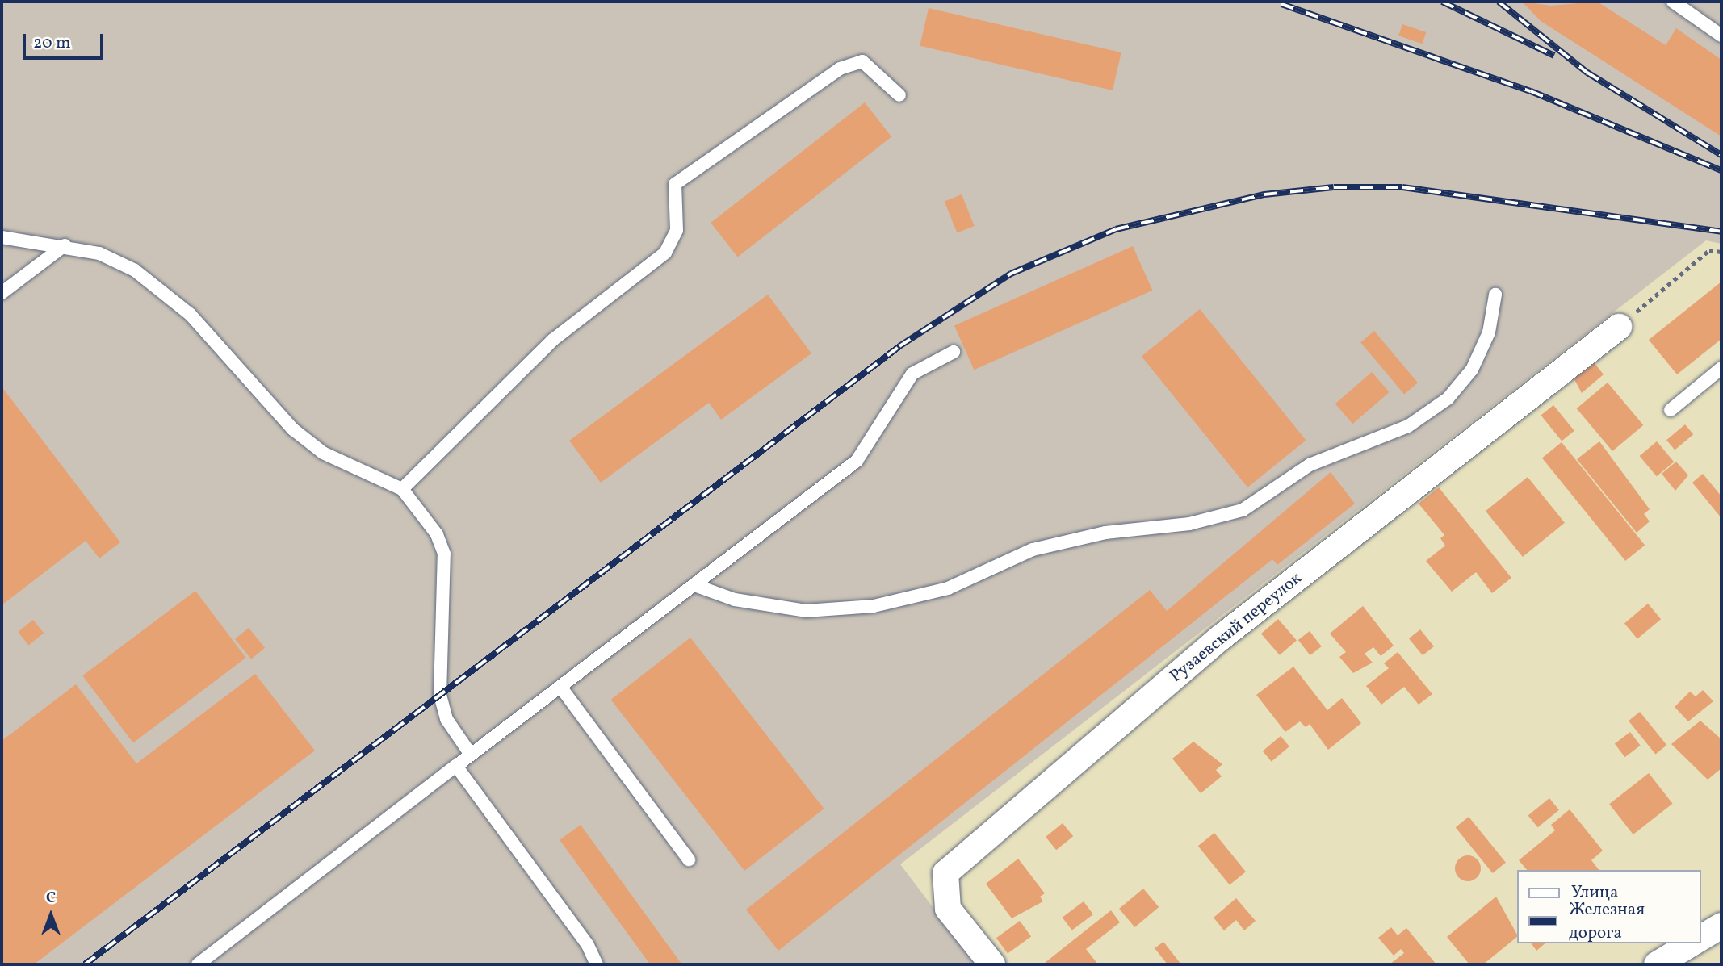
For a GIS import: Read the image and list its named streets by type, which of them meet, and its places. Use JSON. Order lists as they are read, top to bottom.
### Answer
{
  "streets": {
    "street": ["Рузаевский переулок"]
  },
  "legend": ["Улица", "Железная дорога"],
  "scale_bar": "20 m",
  "north": "top"
}
